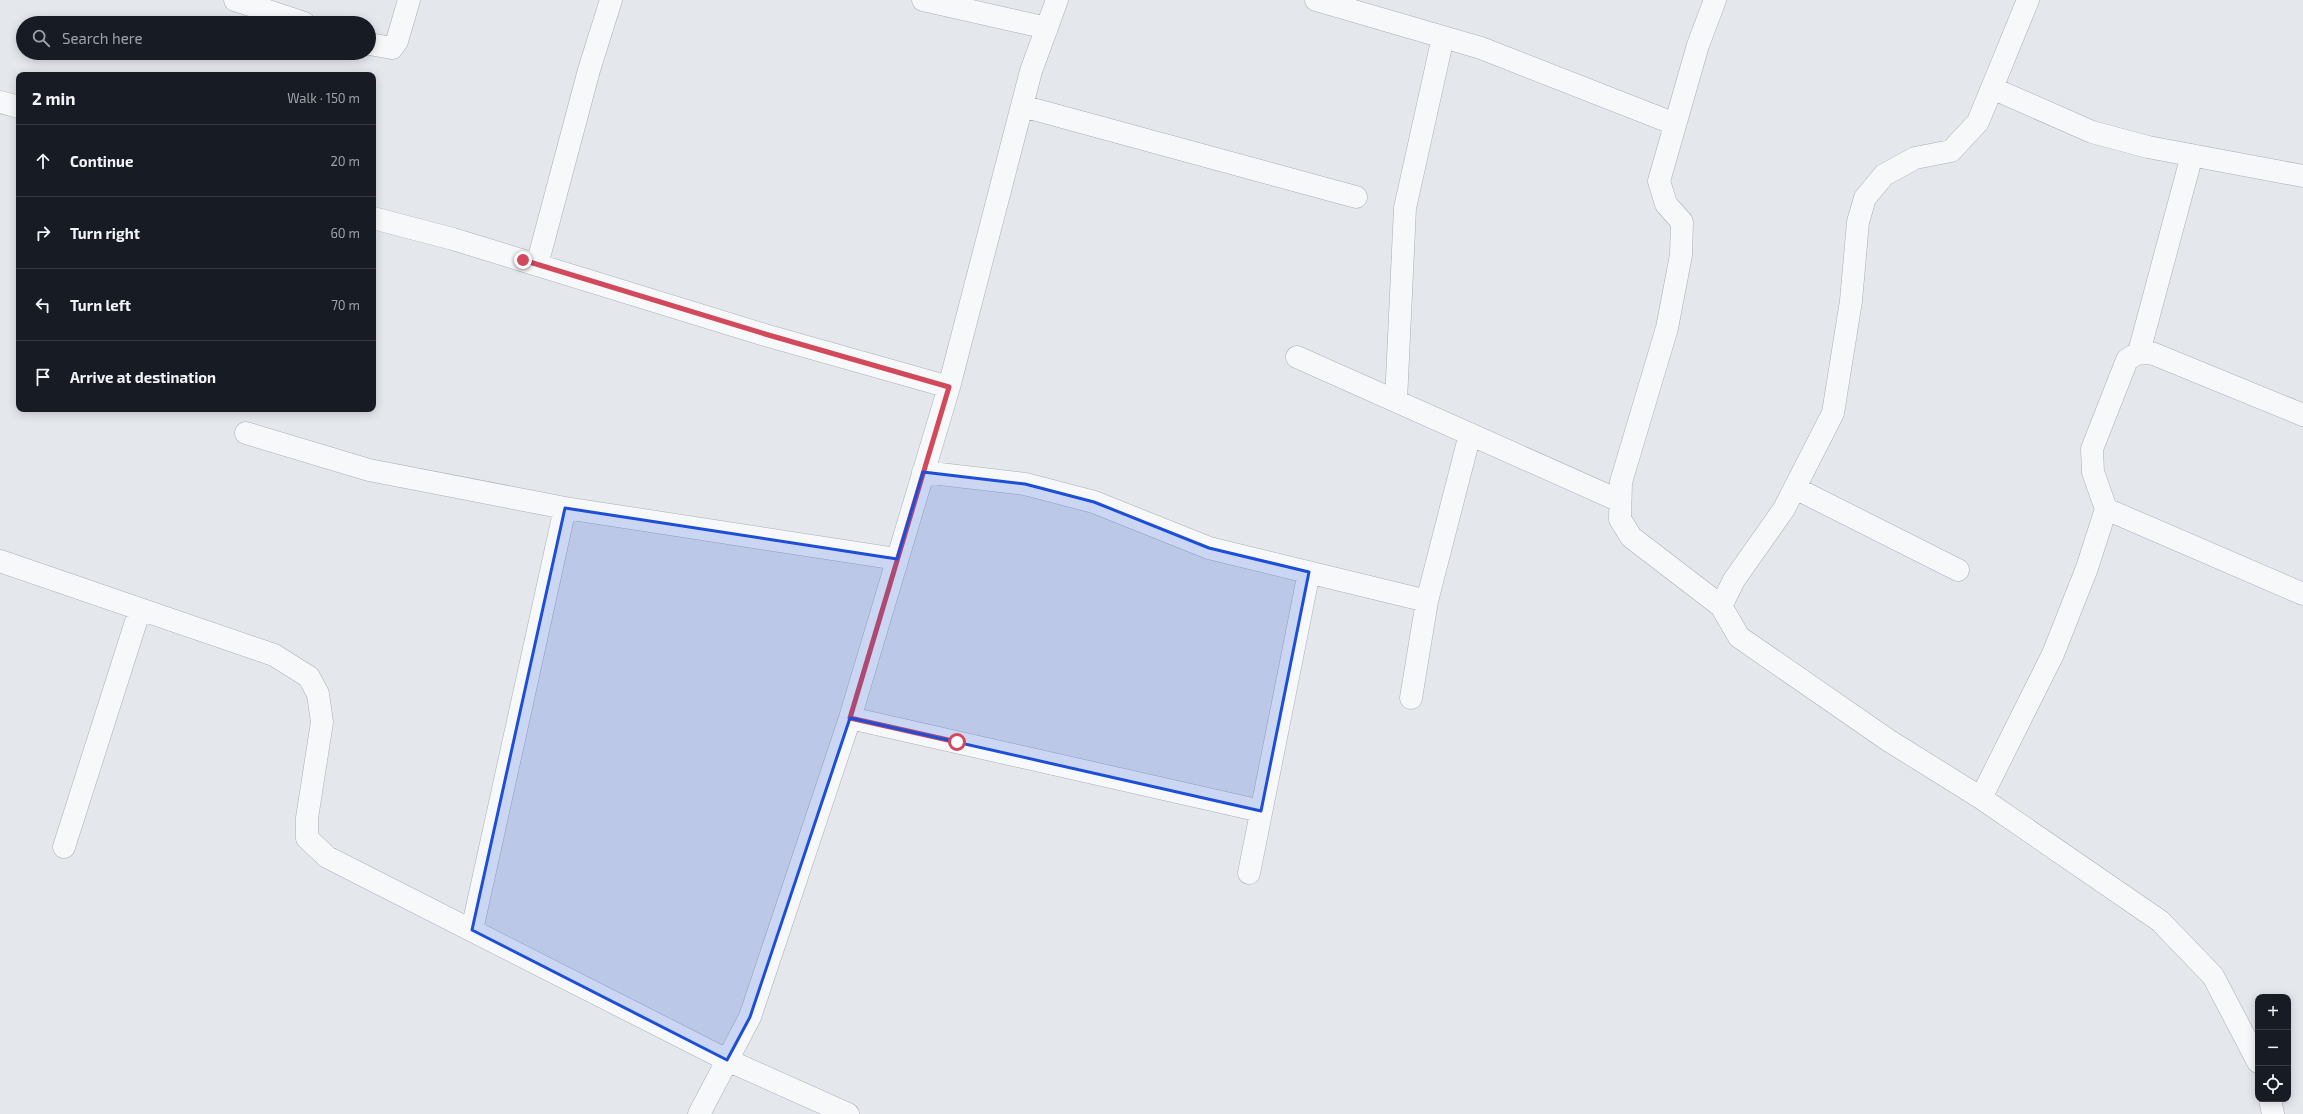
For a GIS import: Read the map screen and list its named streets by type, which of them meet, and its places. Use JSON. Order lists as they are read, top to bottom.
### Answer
{
  "page": {
    "search": "Search here",
    "heading": ["2 min", "Walk · 150 m"],
    "list": [
      ["Continue", "20 m"],
      ["Turn right", "60 m"],
      ["Turn left", "70 m"],
      "Arrive at destination"
    ],
    "map_buttons": ["+", "−"]
  }
}
